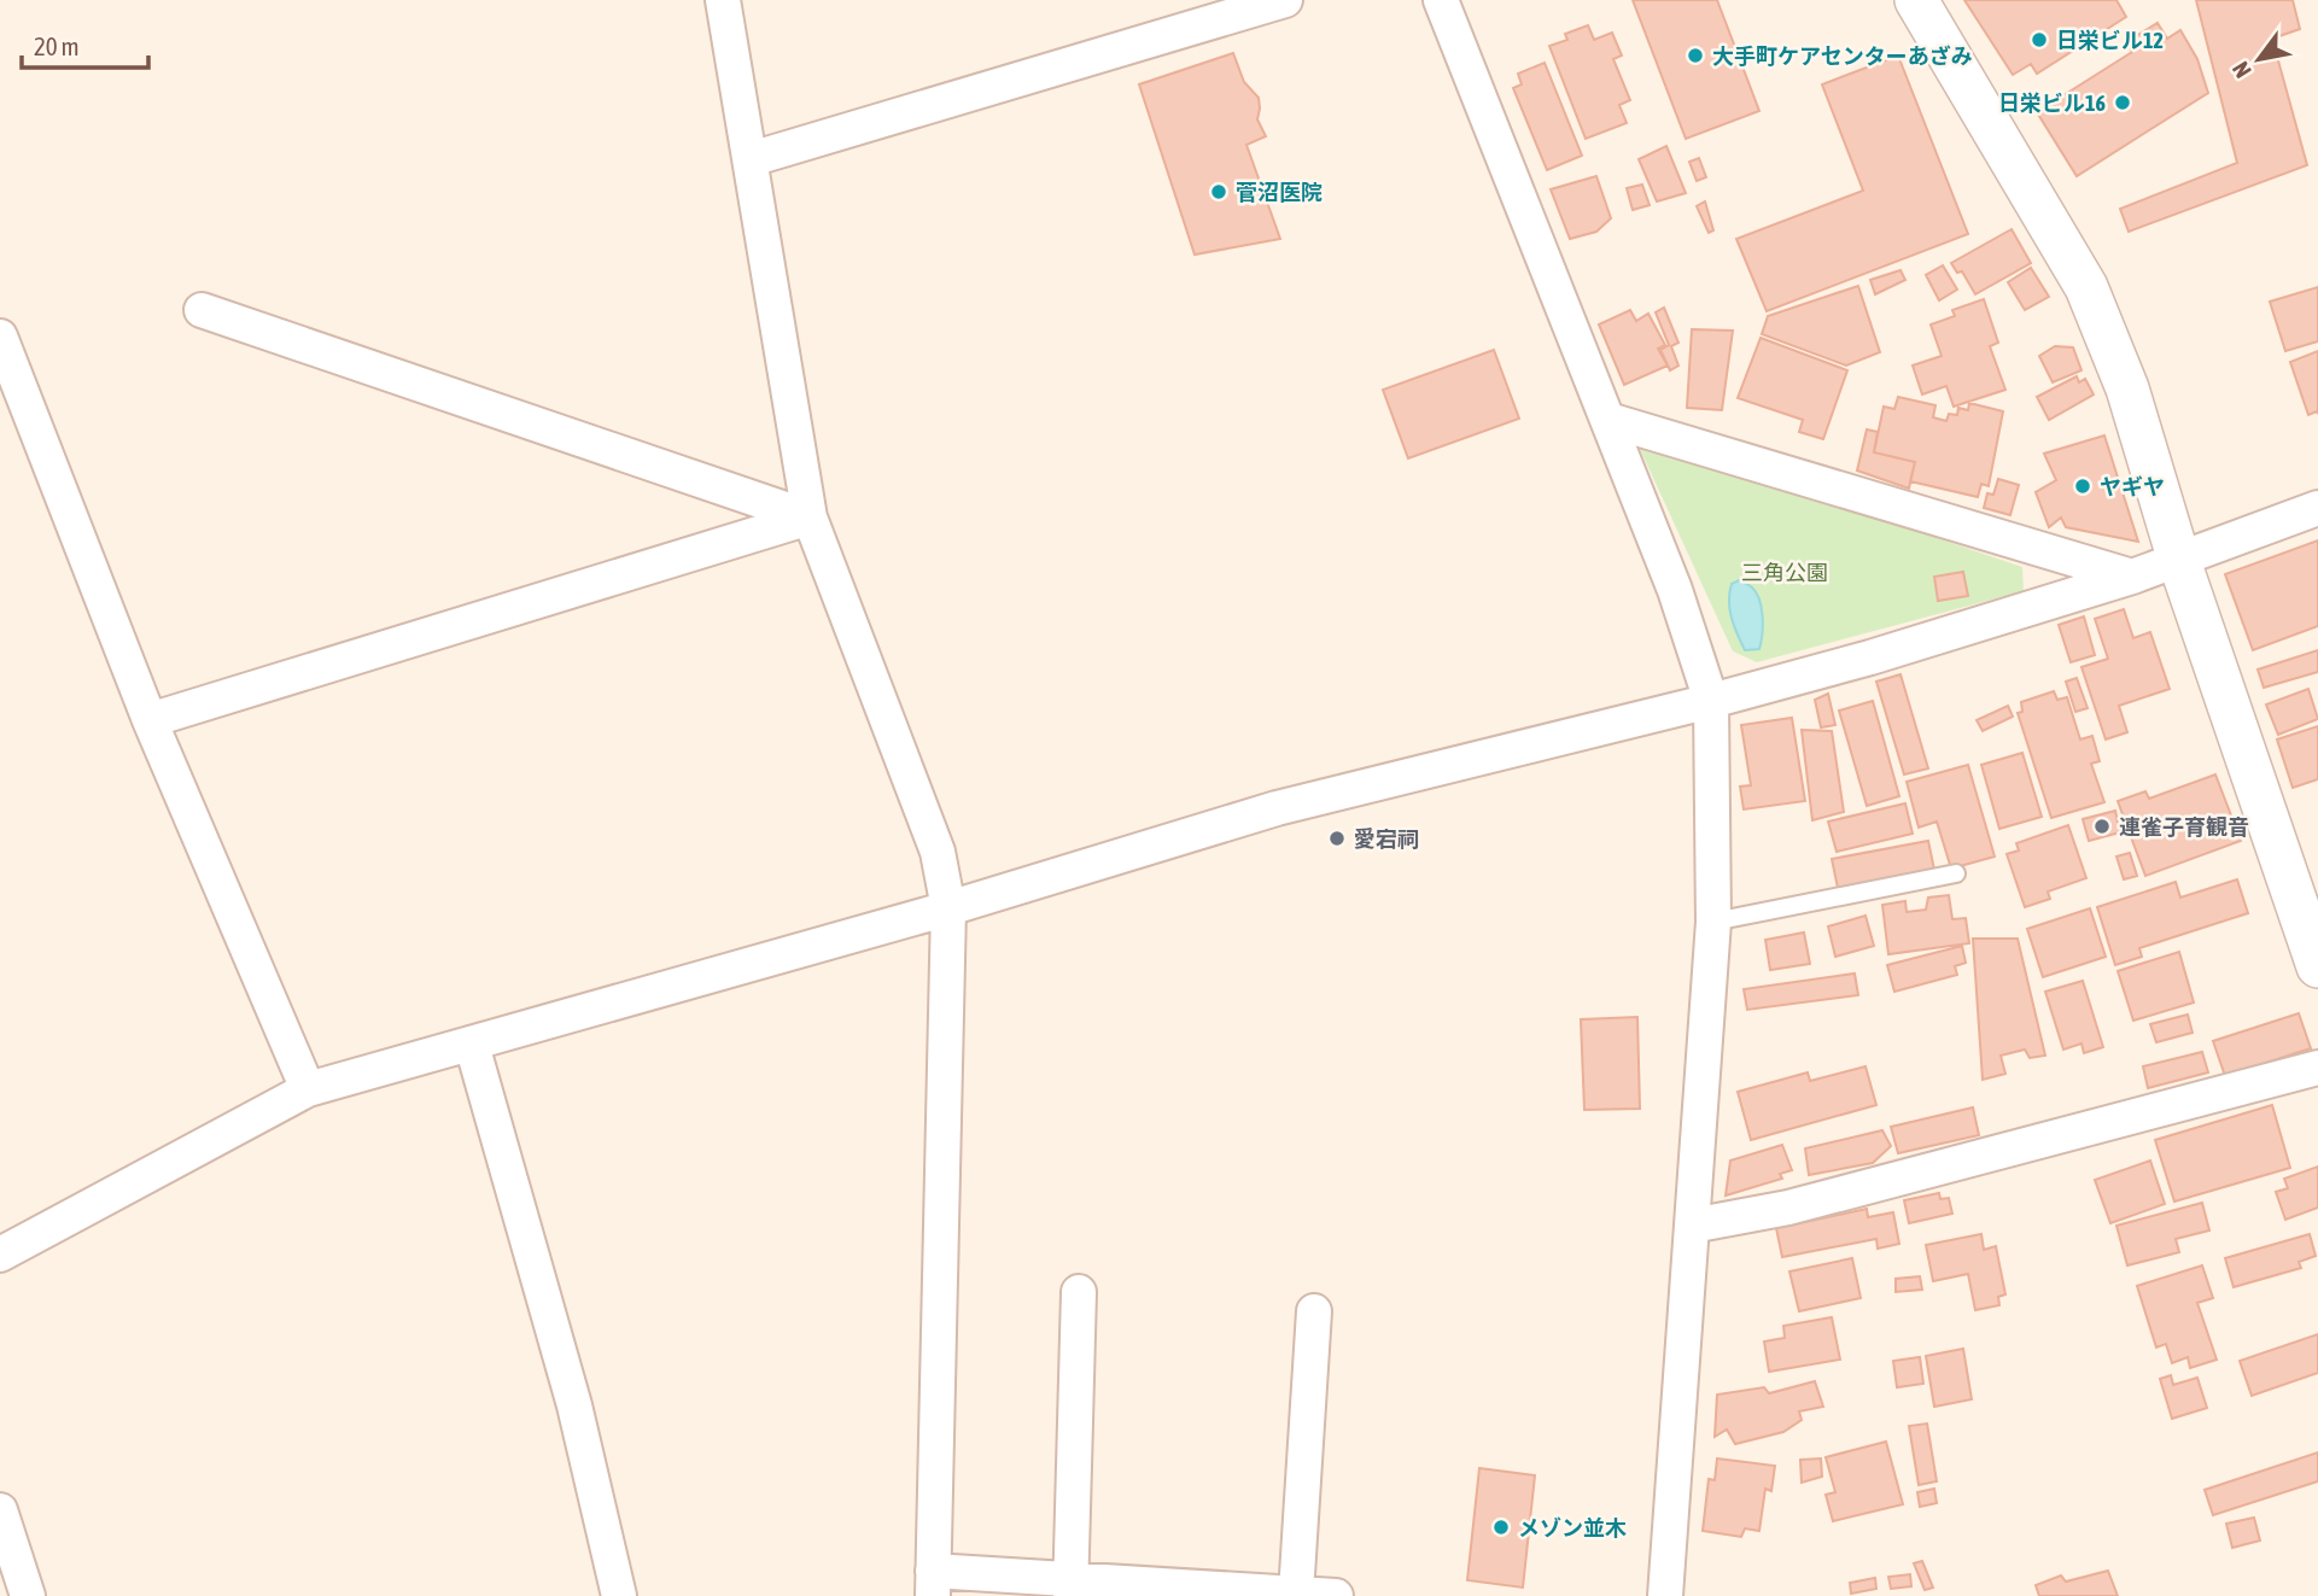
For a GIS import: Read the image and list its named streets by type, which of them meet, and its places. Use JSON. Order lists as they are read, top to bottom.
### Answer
{
  "parks": ["三角公園"],
  "places": [
    "日栄ビル12",
    "大手町ケアセンターあざみ",
    "日栄ビル16",
    "菅沼医院",
    "ヤギヤ",
    "連雀子育観音",
    "愛宕祠",
    "メゾン並木"
  ],
  "scale_bar": "20 m",
  "north": "bottom left"
}
